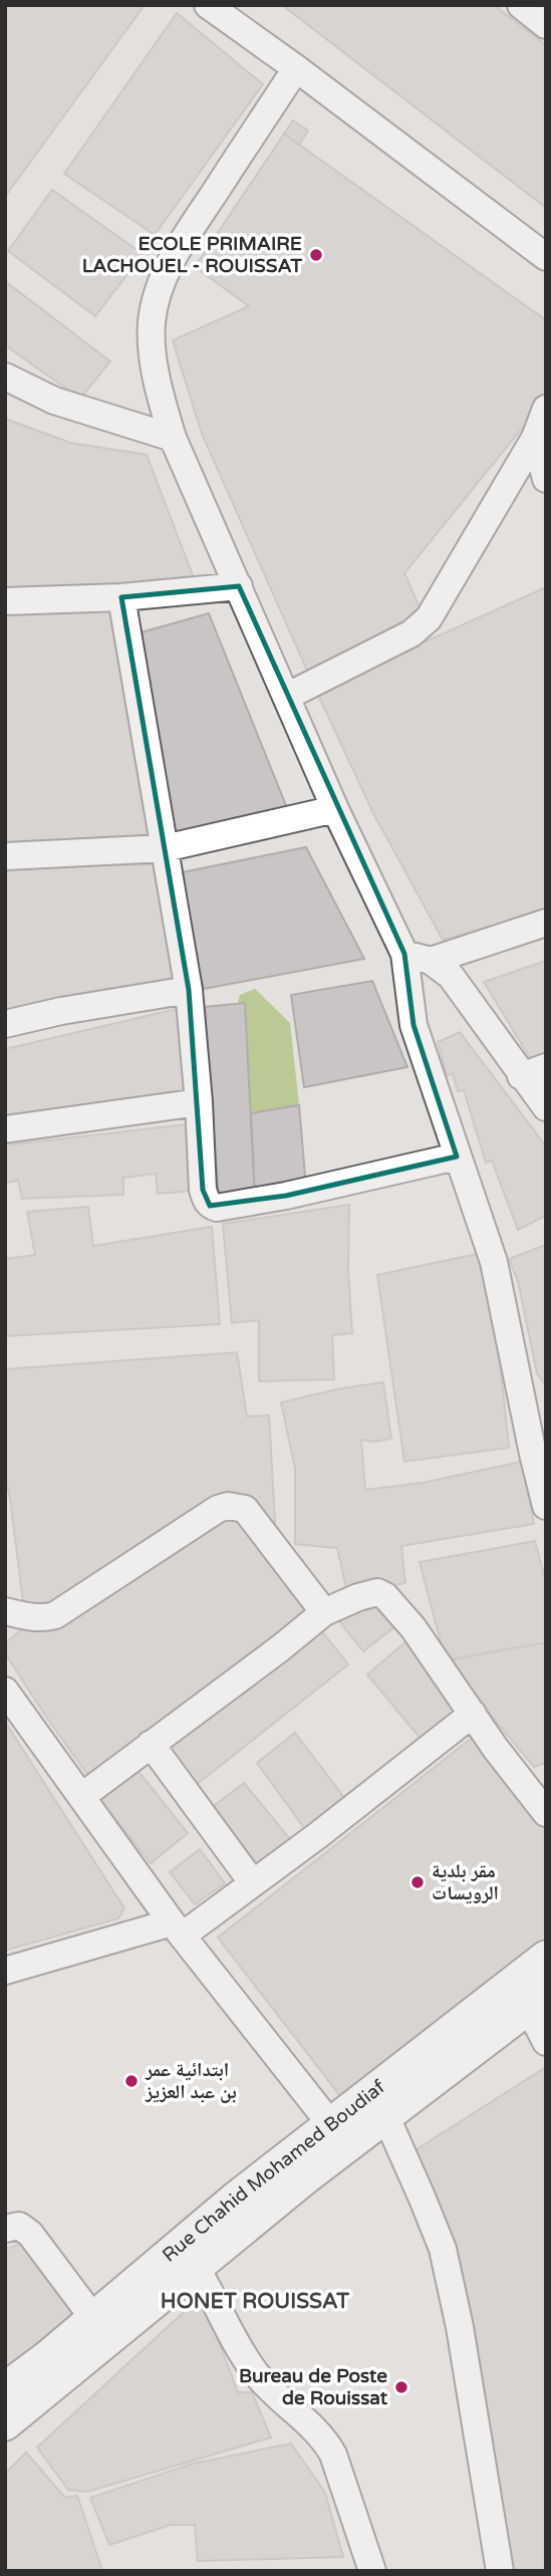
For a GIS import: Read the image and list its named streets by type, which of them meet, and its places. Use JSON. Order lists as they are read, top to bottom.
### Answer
{
  "streets": {
    "main road": ["Rue Chahid Mohamed Boudiaf"]
  },
  "districts": ["HONET ROUISSAT"],
  "places": [
    "ECOLE PRIMAIRE LACHOUEL - ROUISSAT",
    "مقر بلدية الرويسات",
    "ابتدائية عمر بن عبد العزيز",
    "Bureau de Poste de Rouissat"
  ]
}
